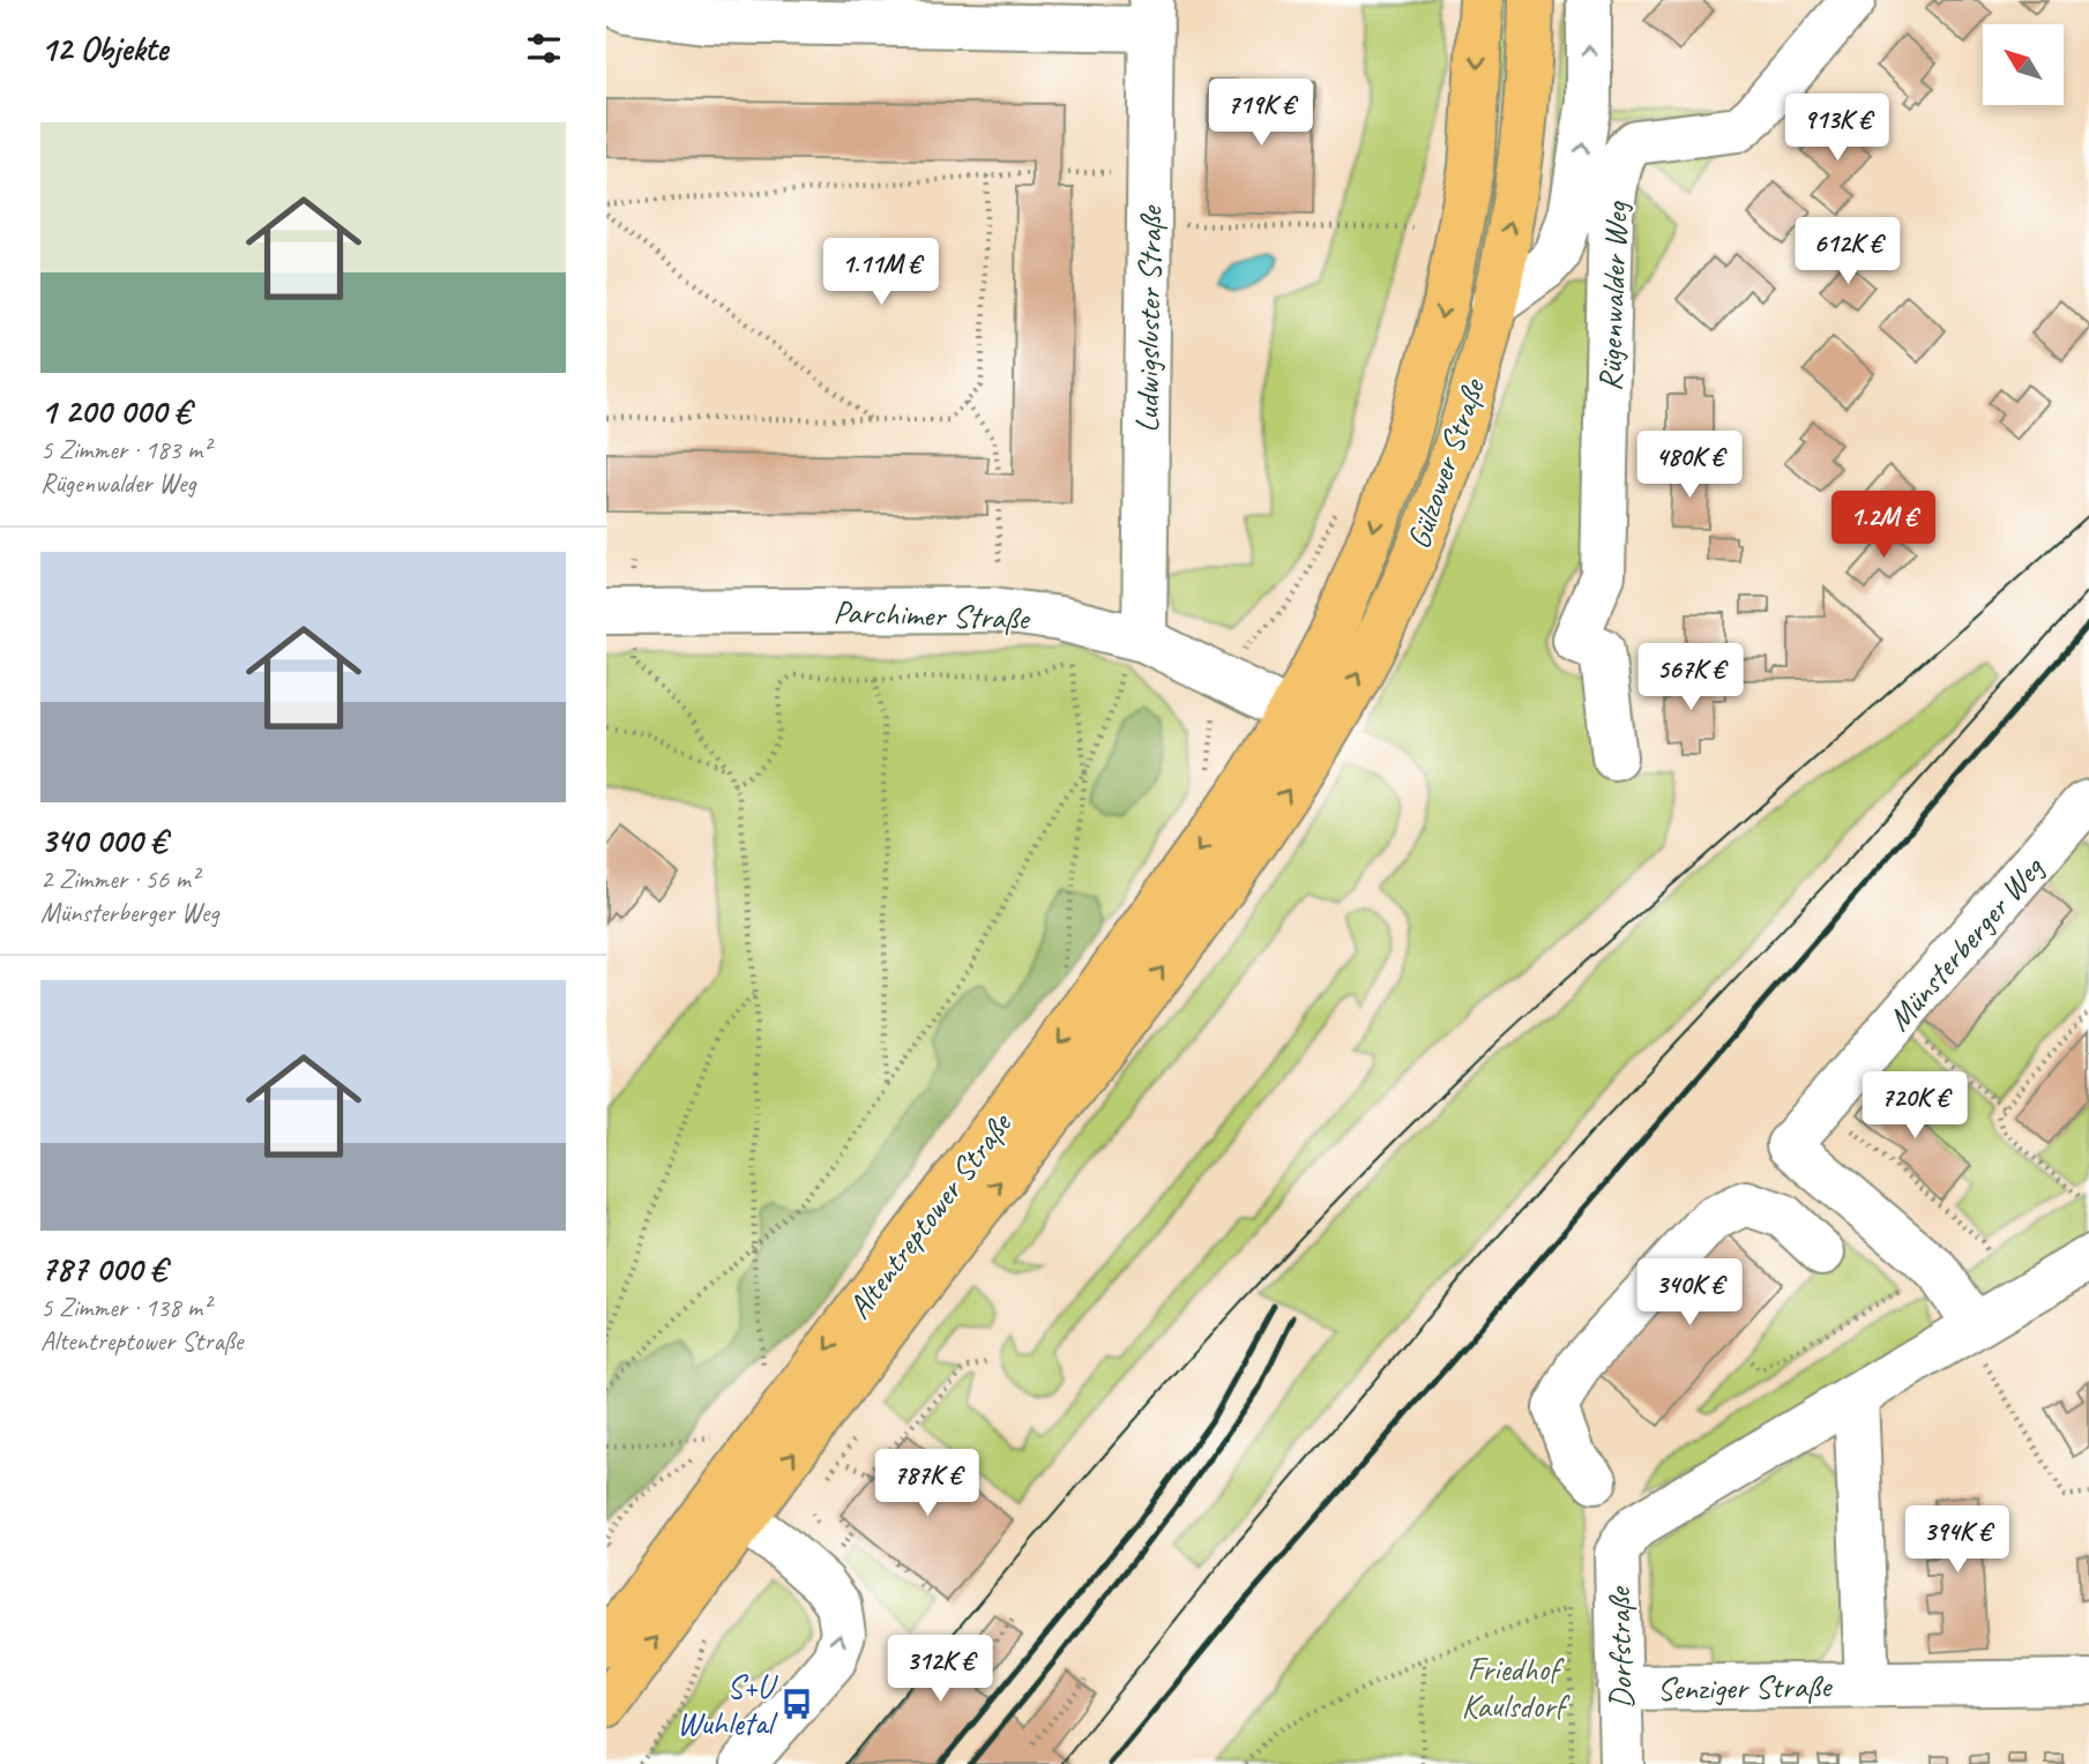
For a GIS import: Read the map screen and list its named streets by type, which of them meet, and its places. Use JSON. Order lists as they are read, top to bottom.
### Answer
{
  "streets": {
    "main road": ["Gülzower Straße", "Altentreptower Straße"],
    "street": [
      "Rügenwalder Weg",
      "Ludwigsluster Straße",
      "Parchimer Straße",
      "Münsterberger Weg",
      "Dorfstraße",
      "Senziger Straße"
    ]
  },
  "crossings": [
    ["Ludwigsluster Straße", "Parchimer Straße"],
    ["Gülzower Straße", "Parchimer Straße"],
    ["Gülzower Straße", "Altentreptower Straße"],
    ["Dorfstraße", "Senziger Straße"]
  ],
  "parks": ["Friedhof Kaulsdorf"],
  "places": {
    "bus stop": ["S+U Wuhletal"]
  },
  "north": "top left",
  "page": {
    "heading": "12 Objekte",
    "price": [
      "719K €",
      "913K €",
      "612K €",
      "1.11M €",
      "480K €",
      "1.2M €",
      "567K €",
      "720K €",
      "340K €",
      "787K €",
      "394K €",
      "312K €"
    ],
    "list": [
      {
        "name": "1 200 000 €",
        "note": "5 Zimmer · 183 m² · Rügenwalder Weg"
      },
      {
        "name": "340 000 €",
        "note": "2 Zimmer · 56 m² · Münsterberger Weg"
      },
      {
        "name": "787 000 €",
        "note": "5 Zimmer · 138 m² · Altentreptower Straße"
      }
    ]
  }
}
